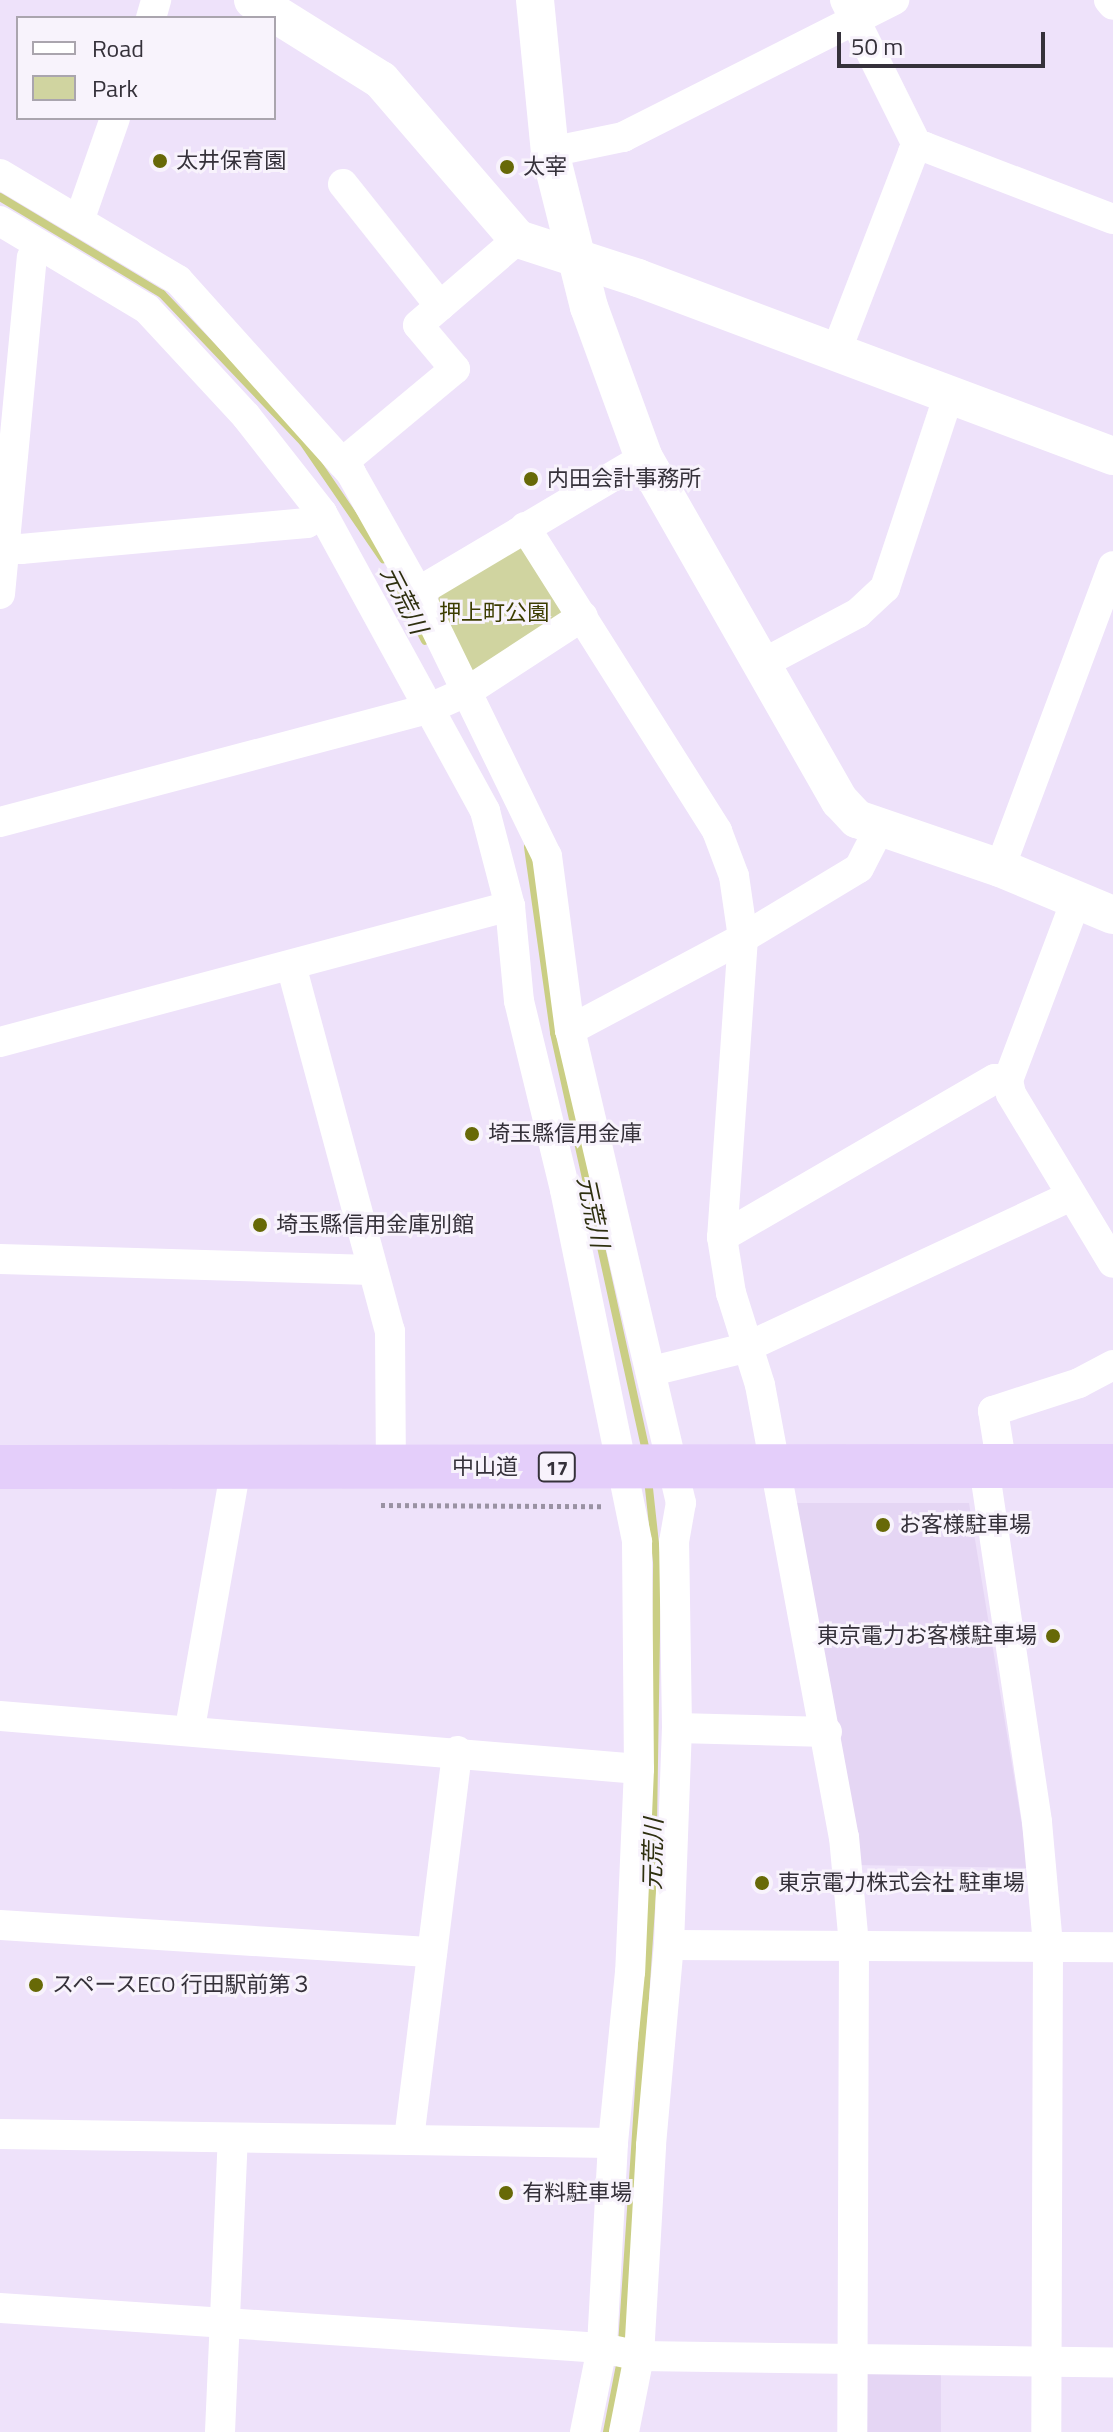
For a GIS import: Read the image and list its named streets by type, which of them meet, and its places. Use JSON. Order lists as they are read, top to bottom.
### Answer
{
  "streets": {
    "highway": ["中山道", "17"]
  },
  "water": ["元荒川"],
  "parks": ["押上町公園"],
  "places": [
    "太井保育園",
    "太宰",
    "内田会計事務所",
    "埼玉縣信用金庫",
    "埼玉縣信用金庫別館",
    "お客様駐車場",
    "東京電力お客様駐車場",
    "東京電力株式会社 駐車場",
    "スペースECO 行田駅前第３",
    "有料駐車場"
  ],
  "legend": ["Road", "Park"],
  "scale_bar": "50 m"
}
